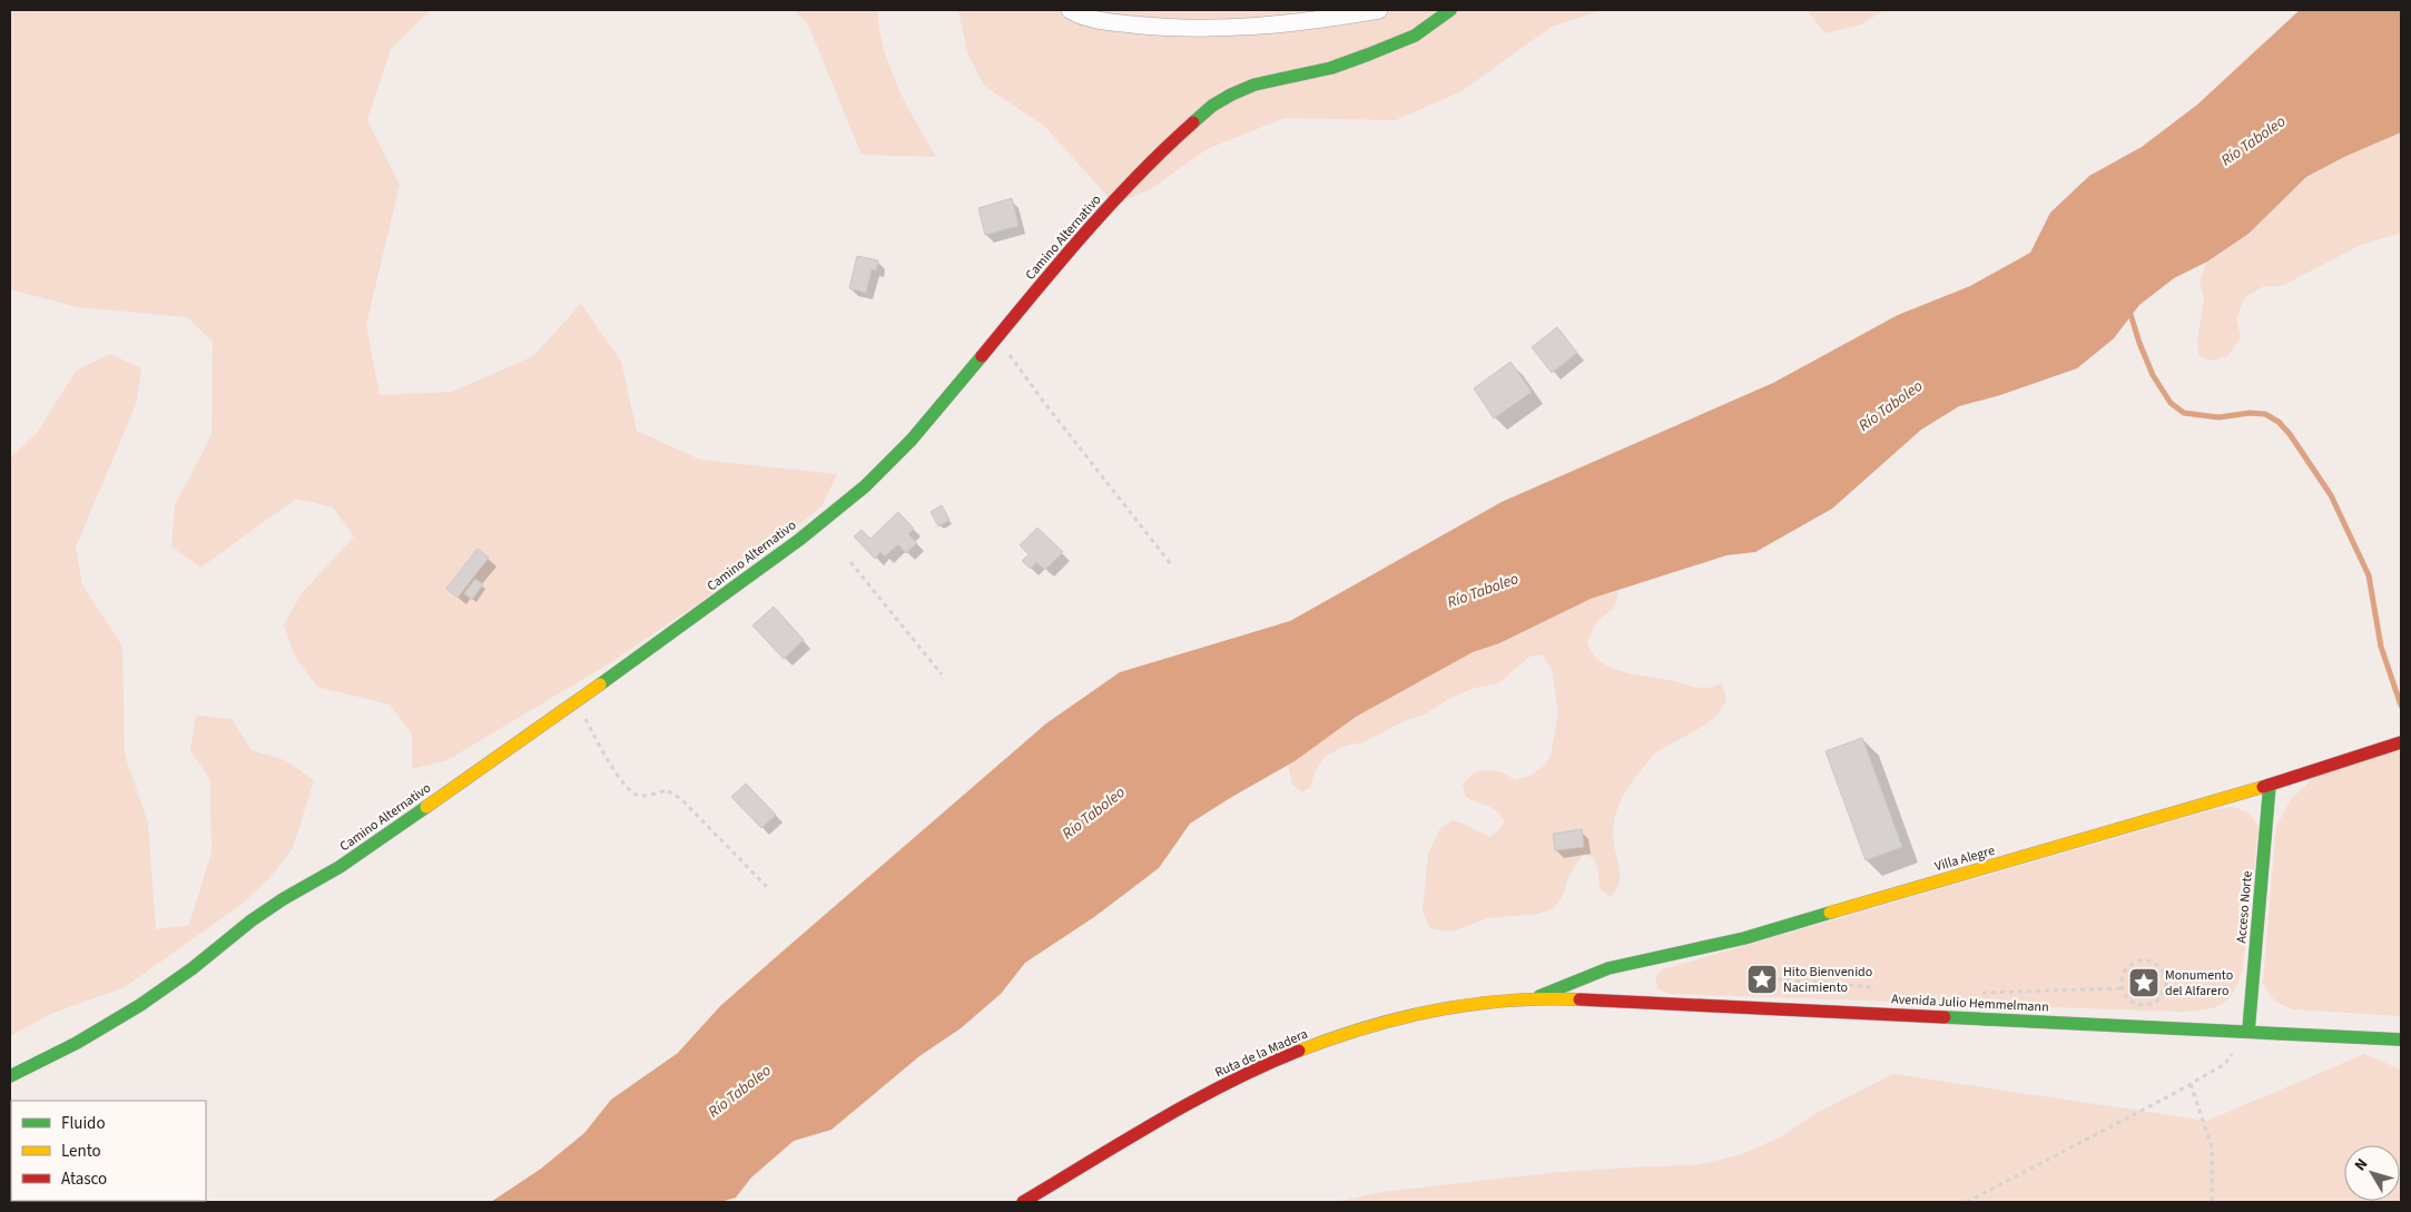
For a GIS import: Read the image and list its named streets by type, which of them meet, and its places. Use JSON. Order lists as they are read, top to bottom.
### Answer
{
  "streets": {
    "main road": [
      "Camino Alternativo",
      "Villa Alegre",
      "Acceso Norte",
      "Avenida Julio Hemmelmann",
      "Ruta de la Madera"
    ]
  },
  "crossings": [
    ["Villa Alegre", "Acceso Norte"],
    ["Villa Alegre", "Avenida Julio Hemmelmann"],
    ["Villa Alegre", "Ruta de la Madera"],
    ["Acceso Norte", "Avenida Julio Hemmelmann"],
    ["Avenida Julio Hemmelmann", "Ruta de la Madera"]
  ],
  "water": ["Río Taboleo"],
  "places": {
    "place": ["Hito Bienvenido Nacimiento", "Monumento del Alfarero"]
  },
  "legend": ["Fluido", "Lento", "Atasco"],
  "north": "top left"
}
